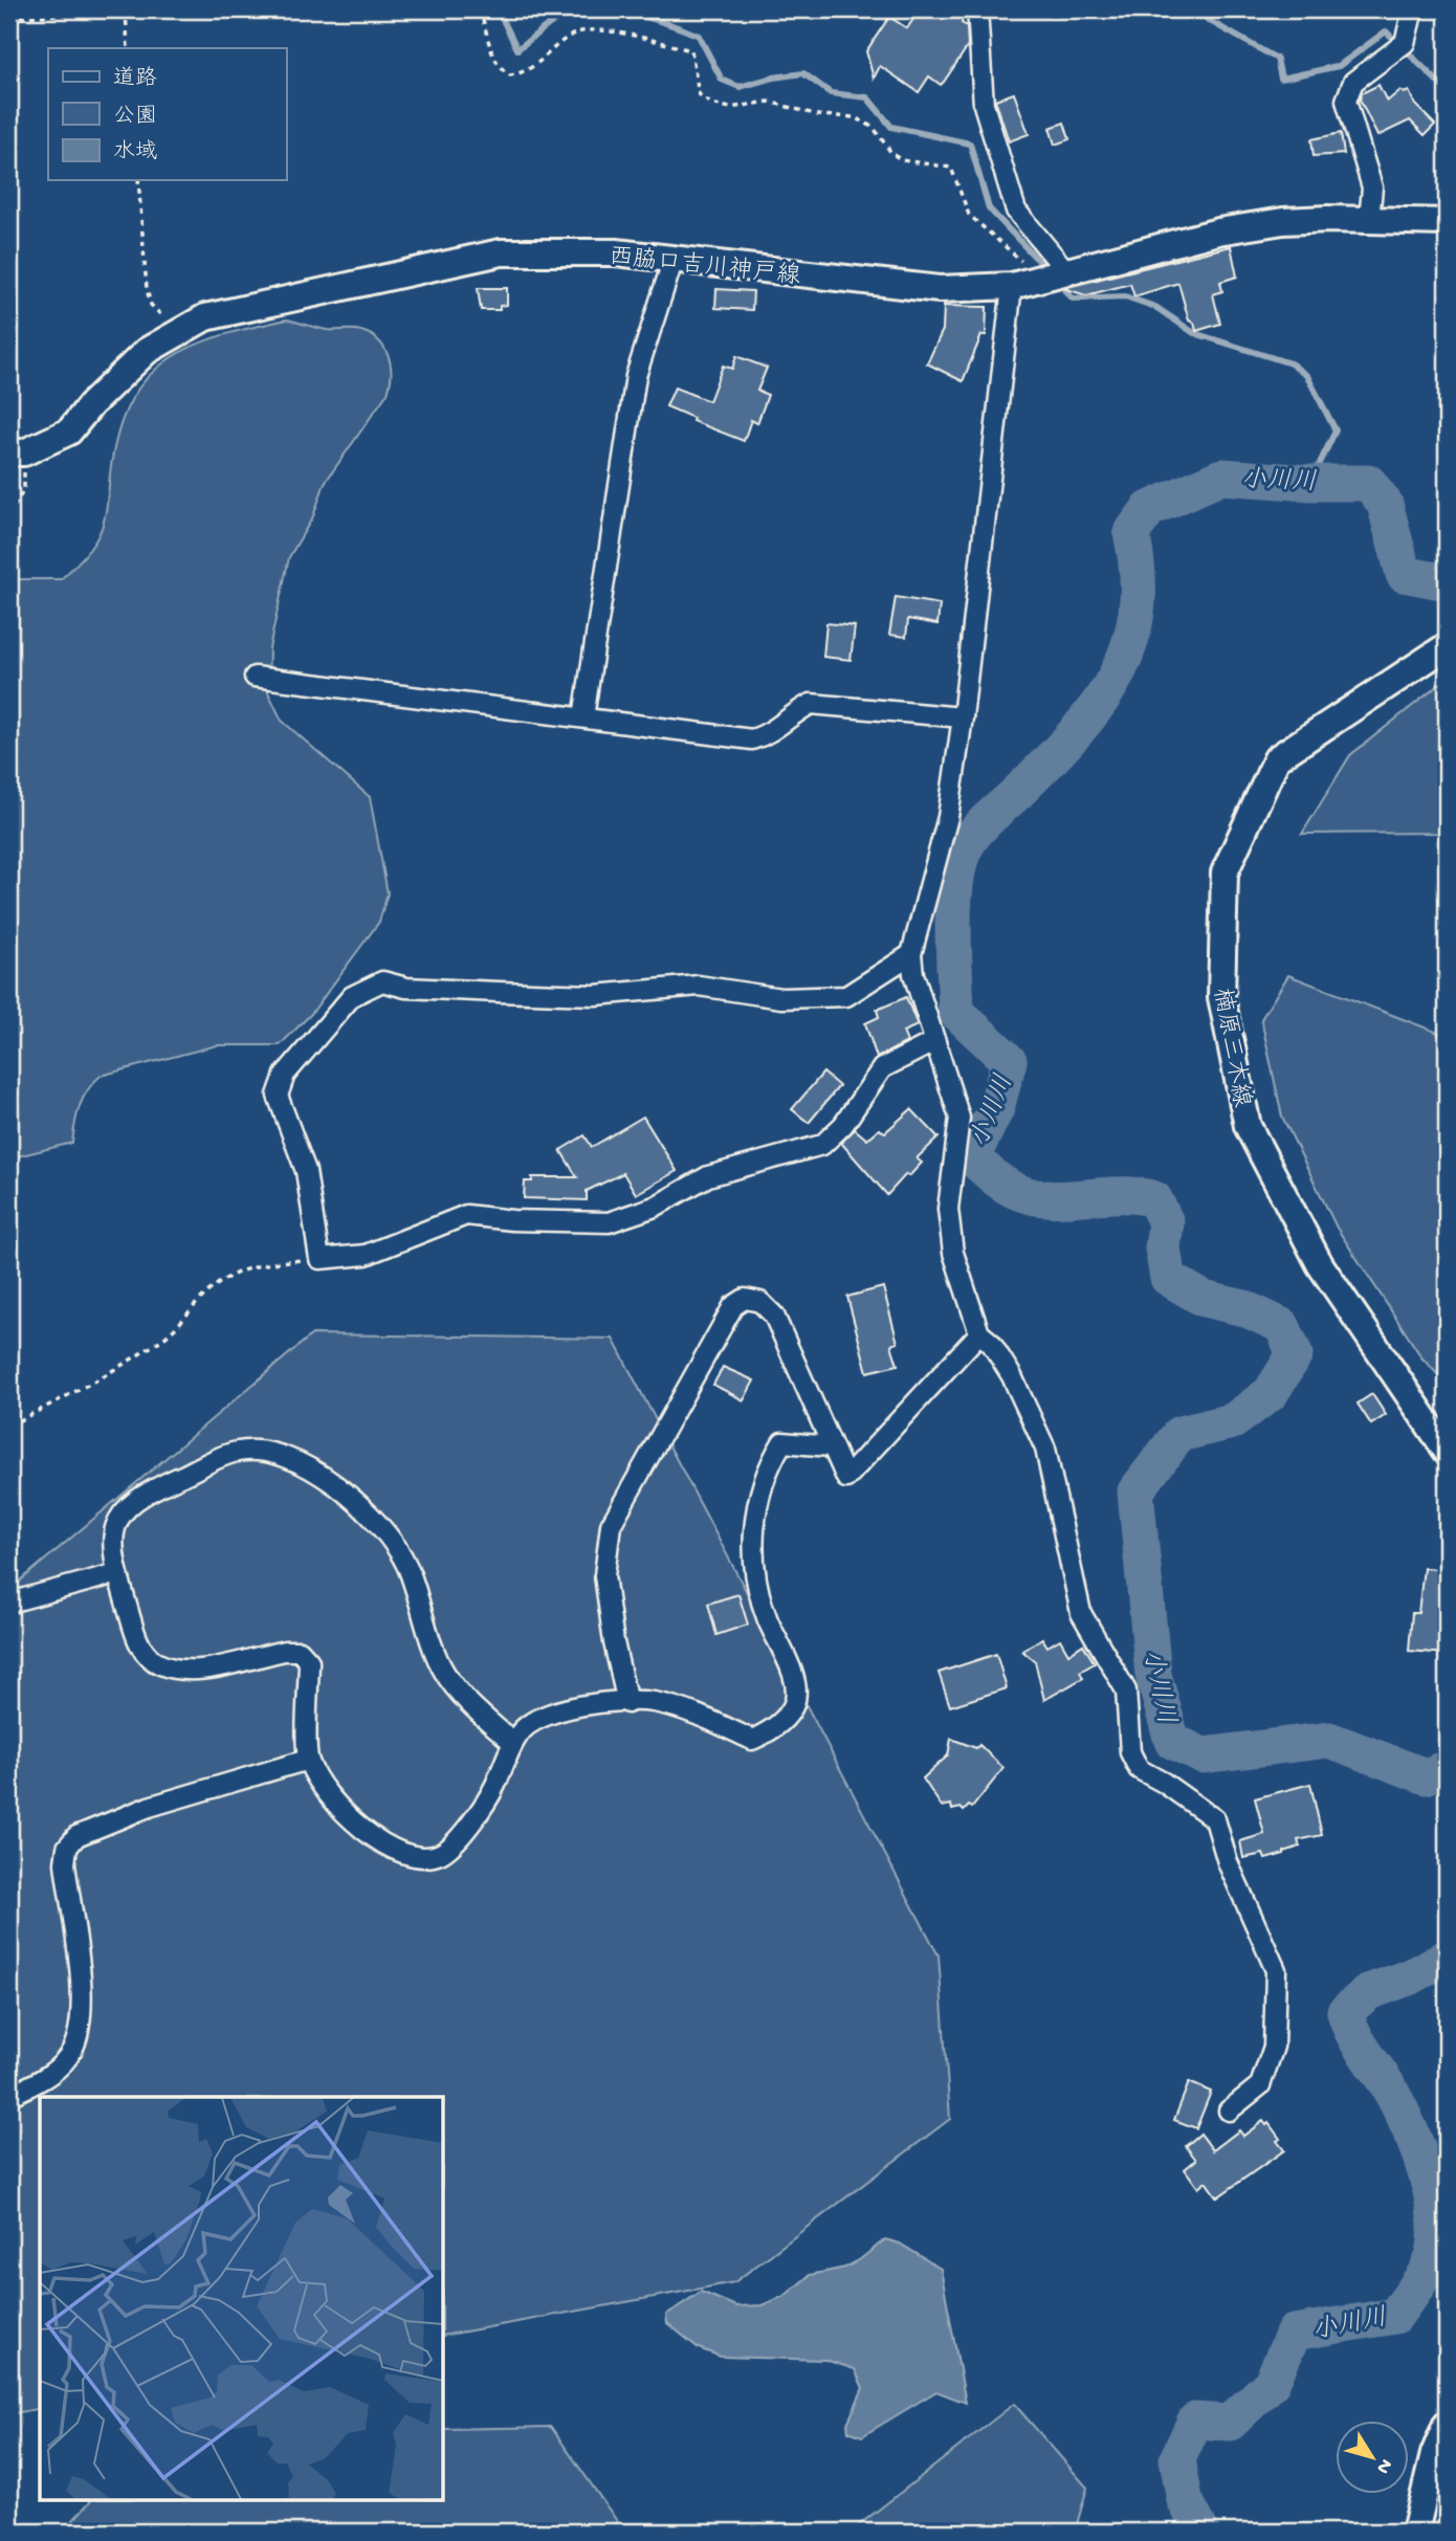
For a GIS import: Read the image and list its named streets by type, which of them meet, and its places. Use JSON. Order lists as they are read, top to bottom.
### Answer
{
  "streets": {
    "main road": ["西脇口吉川神戸線", "楠原三木線"]
  },
  "water": ["小川川"],
  "legend": ["道路", "公園", "水域"],
  "north": "bottom right"
}
